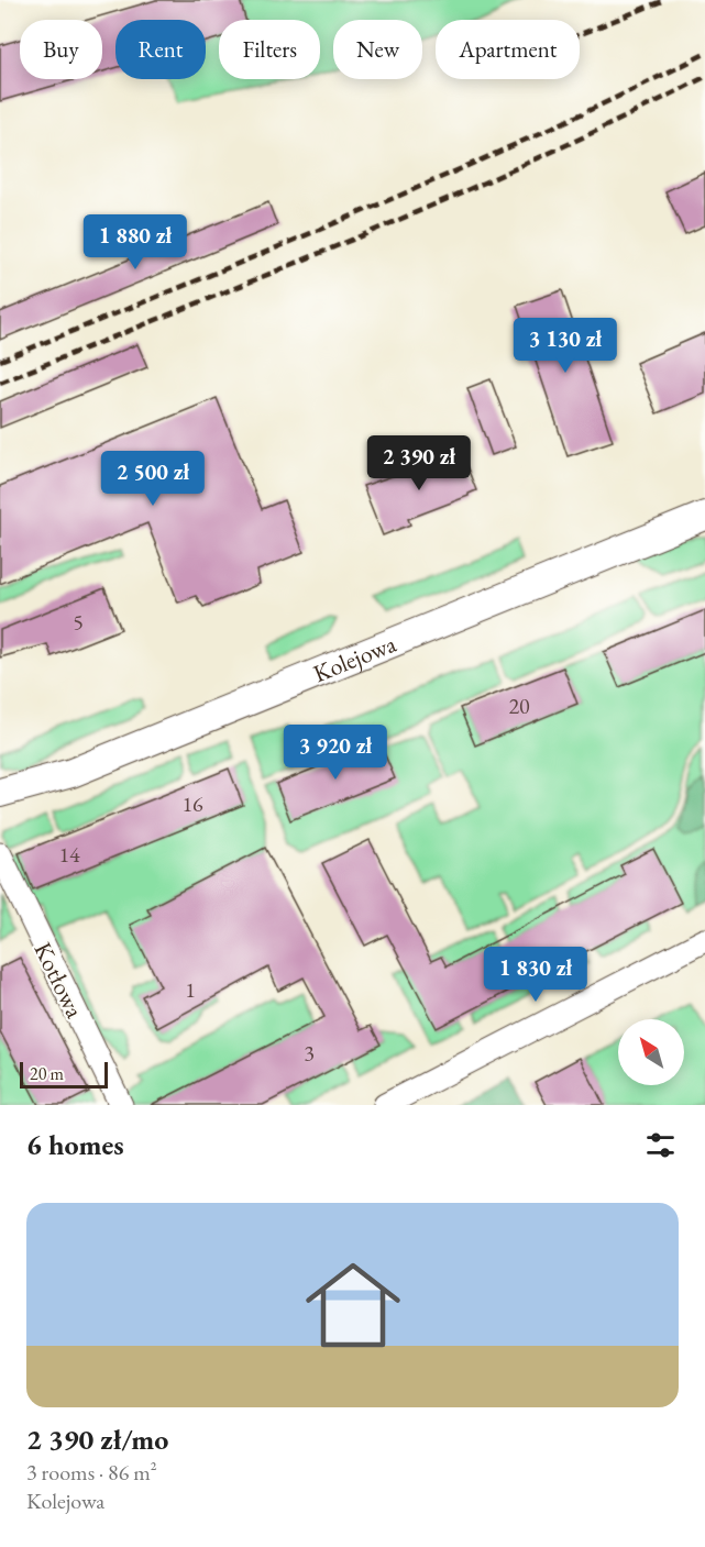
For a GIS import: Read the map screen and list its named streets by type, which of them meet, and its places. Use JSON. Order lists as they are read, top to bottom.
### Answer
{
  "streets": {
    "street": ["Kolejowa", "Kotłowa"]
  },
  "house_numbers": [
    "5",
    "20",
    "16",
    "14",
    "1",
    "3"
  ],
  "scale_bar": "20 m",
  "north": "top left",
  "page": {
    "chip": [
      "Buy",
      "Rent",
      "Filters",
      "New",
      "Apartment"
    ],
    "price": [
      "1 880 zł",
      "3 130 zł",
      "2 390 zł",
      "2 500 zł",
      "3 920 zł",
      "1 830 zł"
    ],
    "scale": "20 m",
    "heading": "6 homes",
    "list": [
      {
        "name": "2 390 zł/mo",
        "note": "3 rooms · 86 m² · Kolejowa"
      }
    ]
  }
}
